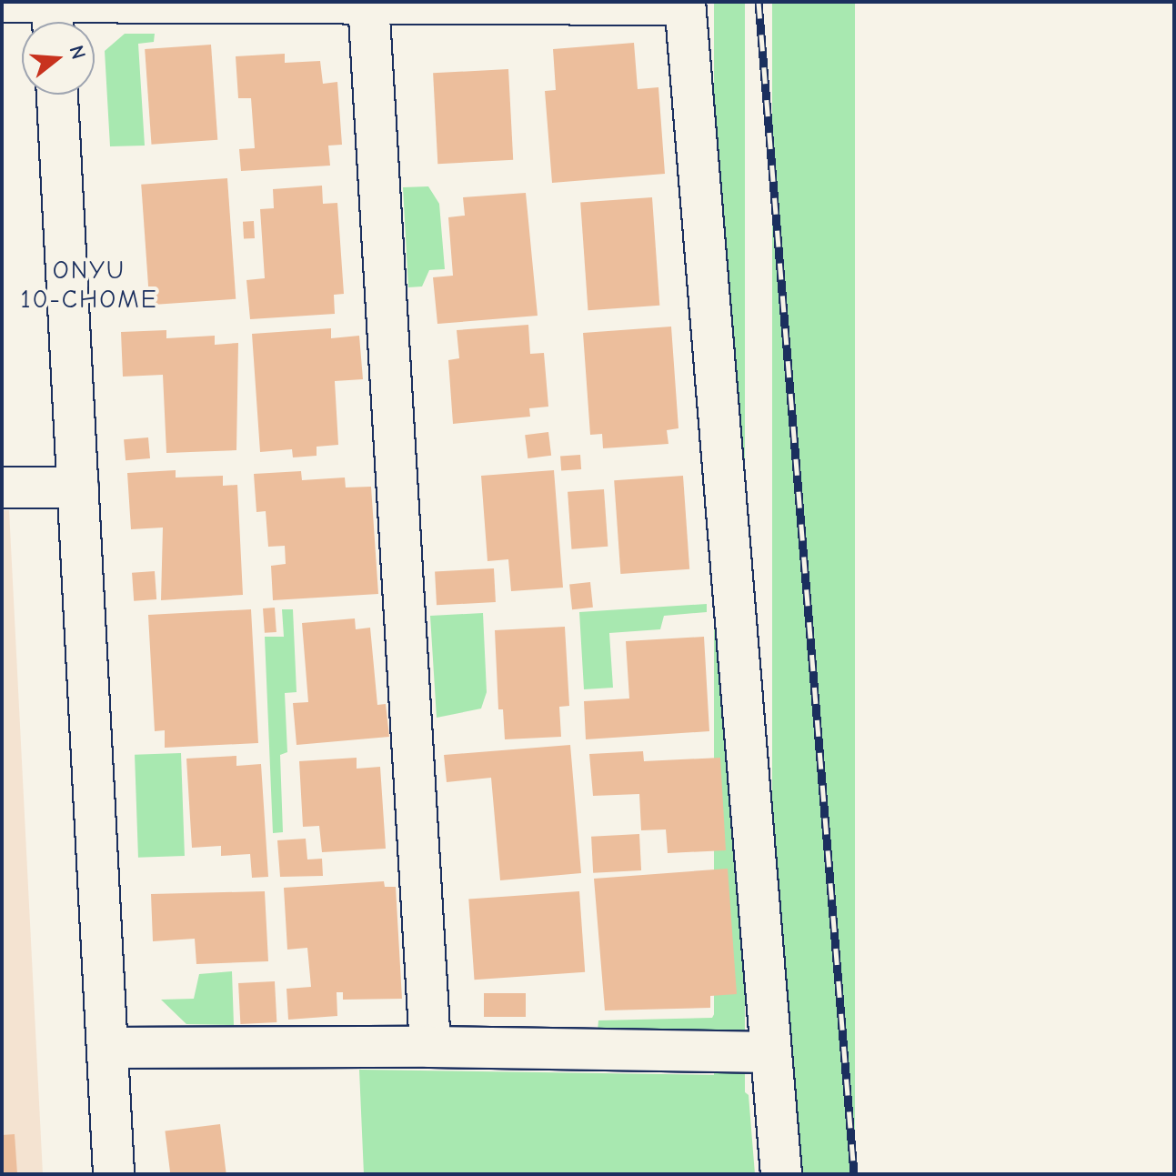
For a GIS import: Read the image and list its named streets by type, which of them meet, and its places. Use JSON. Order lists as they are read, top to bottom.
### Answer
{
  "districts": ["ONYU 10-CHOME"],
  "north": "right"
}
